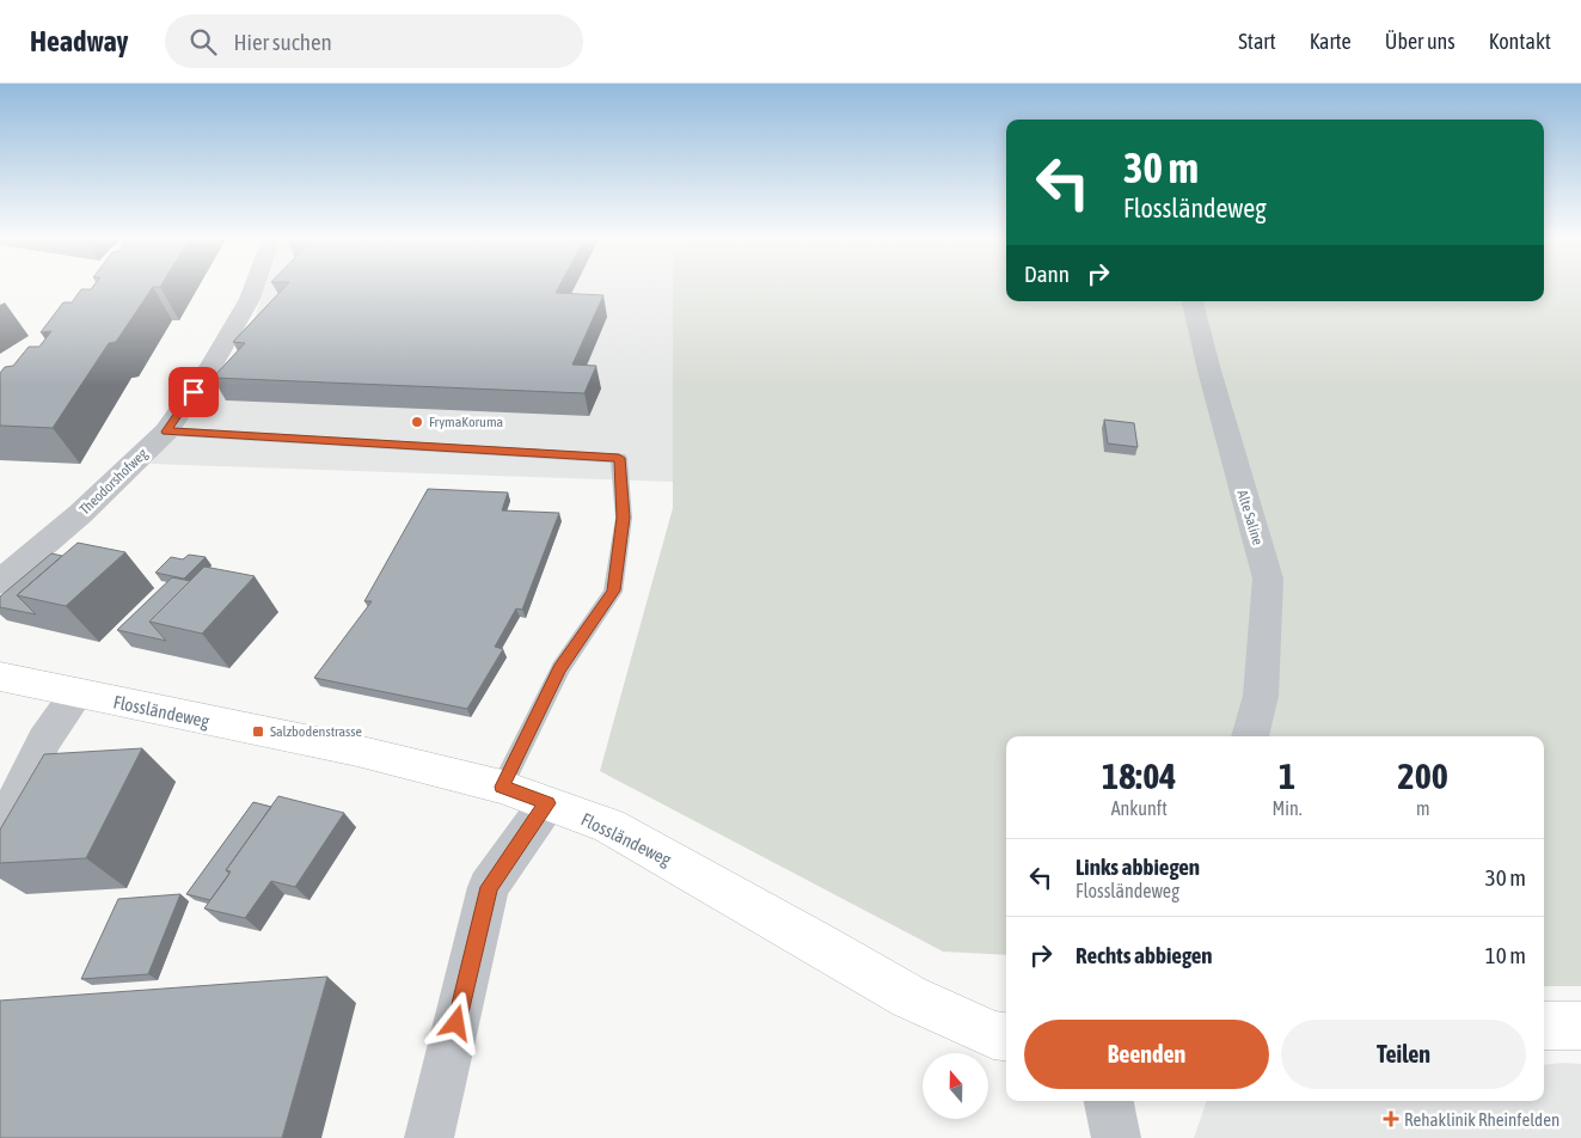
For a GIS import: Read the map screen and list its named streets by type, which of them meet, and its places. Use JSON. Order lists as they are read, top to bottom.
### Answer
{
  "streets": {
    "street": ["Theodorshofweg", "Alte Saline", "Flossländeweg"]
  },
  "places": {
    "other": ["FrymaKoruma"],
    "transit": ["Salzbodenstrasse"],
    "health": ["Rehaklinik Rheinfelden"]
  },
  "north": "top",
  "page": {
    "header": "Headway",
    "search": "Hier suchen",
    "nav": [
      "Start",
      "Karte",
      "Über uns",
      "Kontakt"
    ],
    "turn": ["30 m", "Flossländeweg"],
    "then": "Dann",
    "eta": [
      "18:04",
      "Ankunft",
      "1",
      "Min.",
      "200",
      "m"
    ],
    "list": [
      {
        "name": "Links abbiegen",
        "note": "Flossländeweg",
        "value": "30 m"
      },
      {
        "name": "Rechts abbiegen",
        "value": "10 m"
      }
    ],
    "buttons": ["Beenden", "Teilen"]
  }
}
